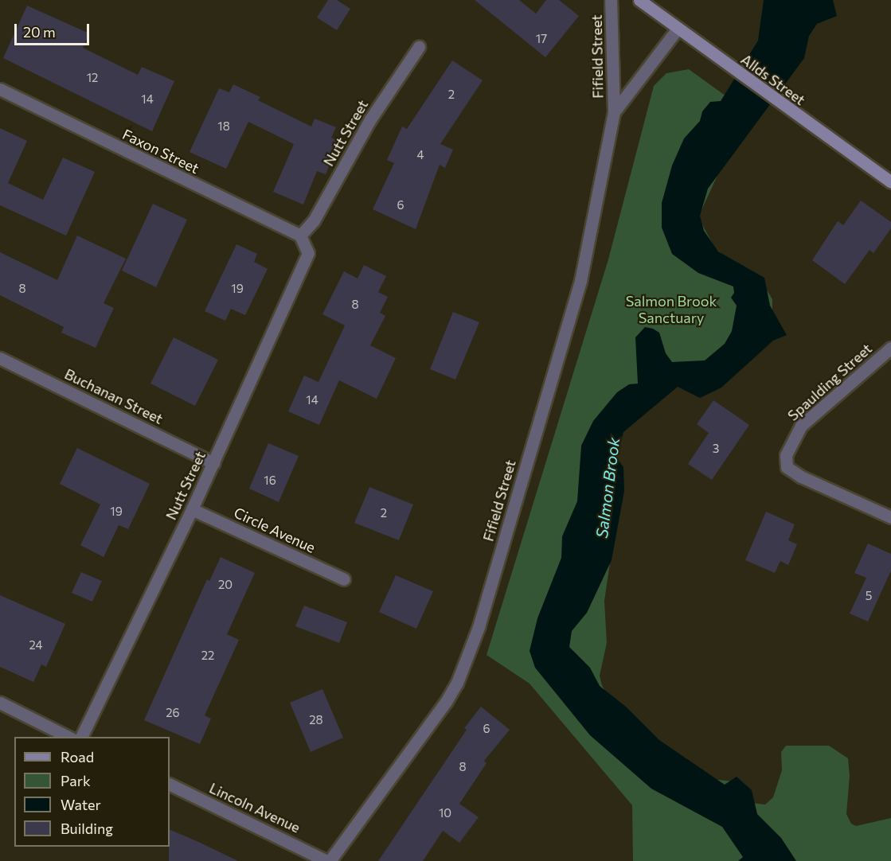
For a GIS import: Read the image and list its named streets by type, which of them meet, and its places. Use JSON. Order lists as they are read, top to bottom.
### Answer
{
  "streets": {
    "street": [
      "Fifield Street",
      "Allds Street",
      "Nutt Street",
      "Faxon Street",
      "Spaulding Street",
      "Buchanan Street",
      "Circle Avenue",
      "Lincoln Avenue"
    ]
  },
  "crossings": [
    ["Fifield Street", "Allds Street"],
    ["Fifield Street", "Lincoln Avenue"],
    ["Nutt Street", "Faxon Street"],
    ["Nutt Street", "Buchanan Street"],
    ["Nutt Street", "Circle Avenue"]
  ],
  "water": ["Salmon Brook"],
  "parks": ["Salmon Brook Sanctuary"],
  "house_numbers": [
    "17",
    "12",
    "2",
    "14",
    "18",
    "4",
    "6",
    "8",
    "19",
    "8",
    "14",
    "3",
    "16",
    "19",
    "2",
    "20",
    "5",
    "24",
    "22",
    "26",
    "28",
    "6",
    "8",
    "10"
  ],
  "legend": [
    "Road",
    "Park",
    "Water",
    "Building"
  ],
  "scale_bar": "20 m"
}
